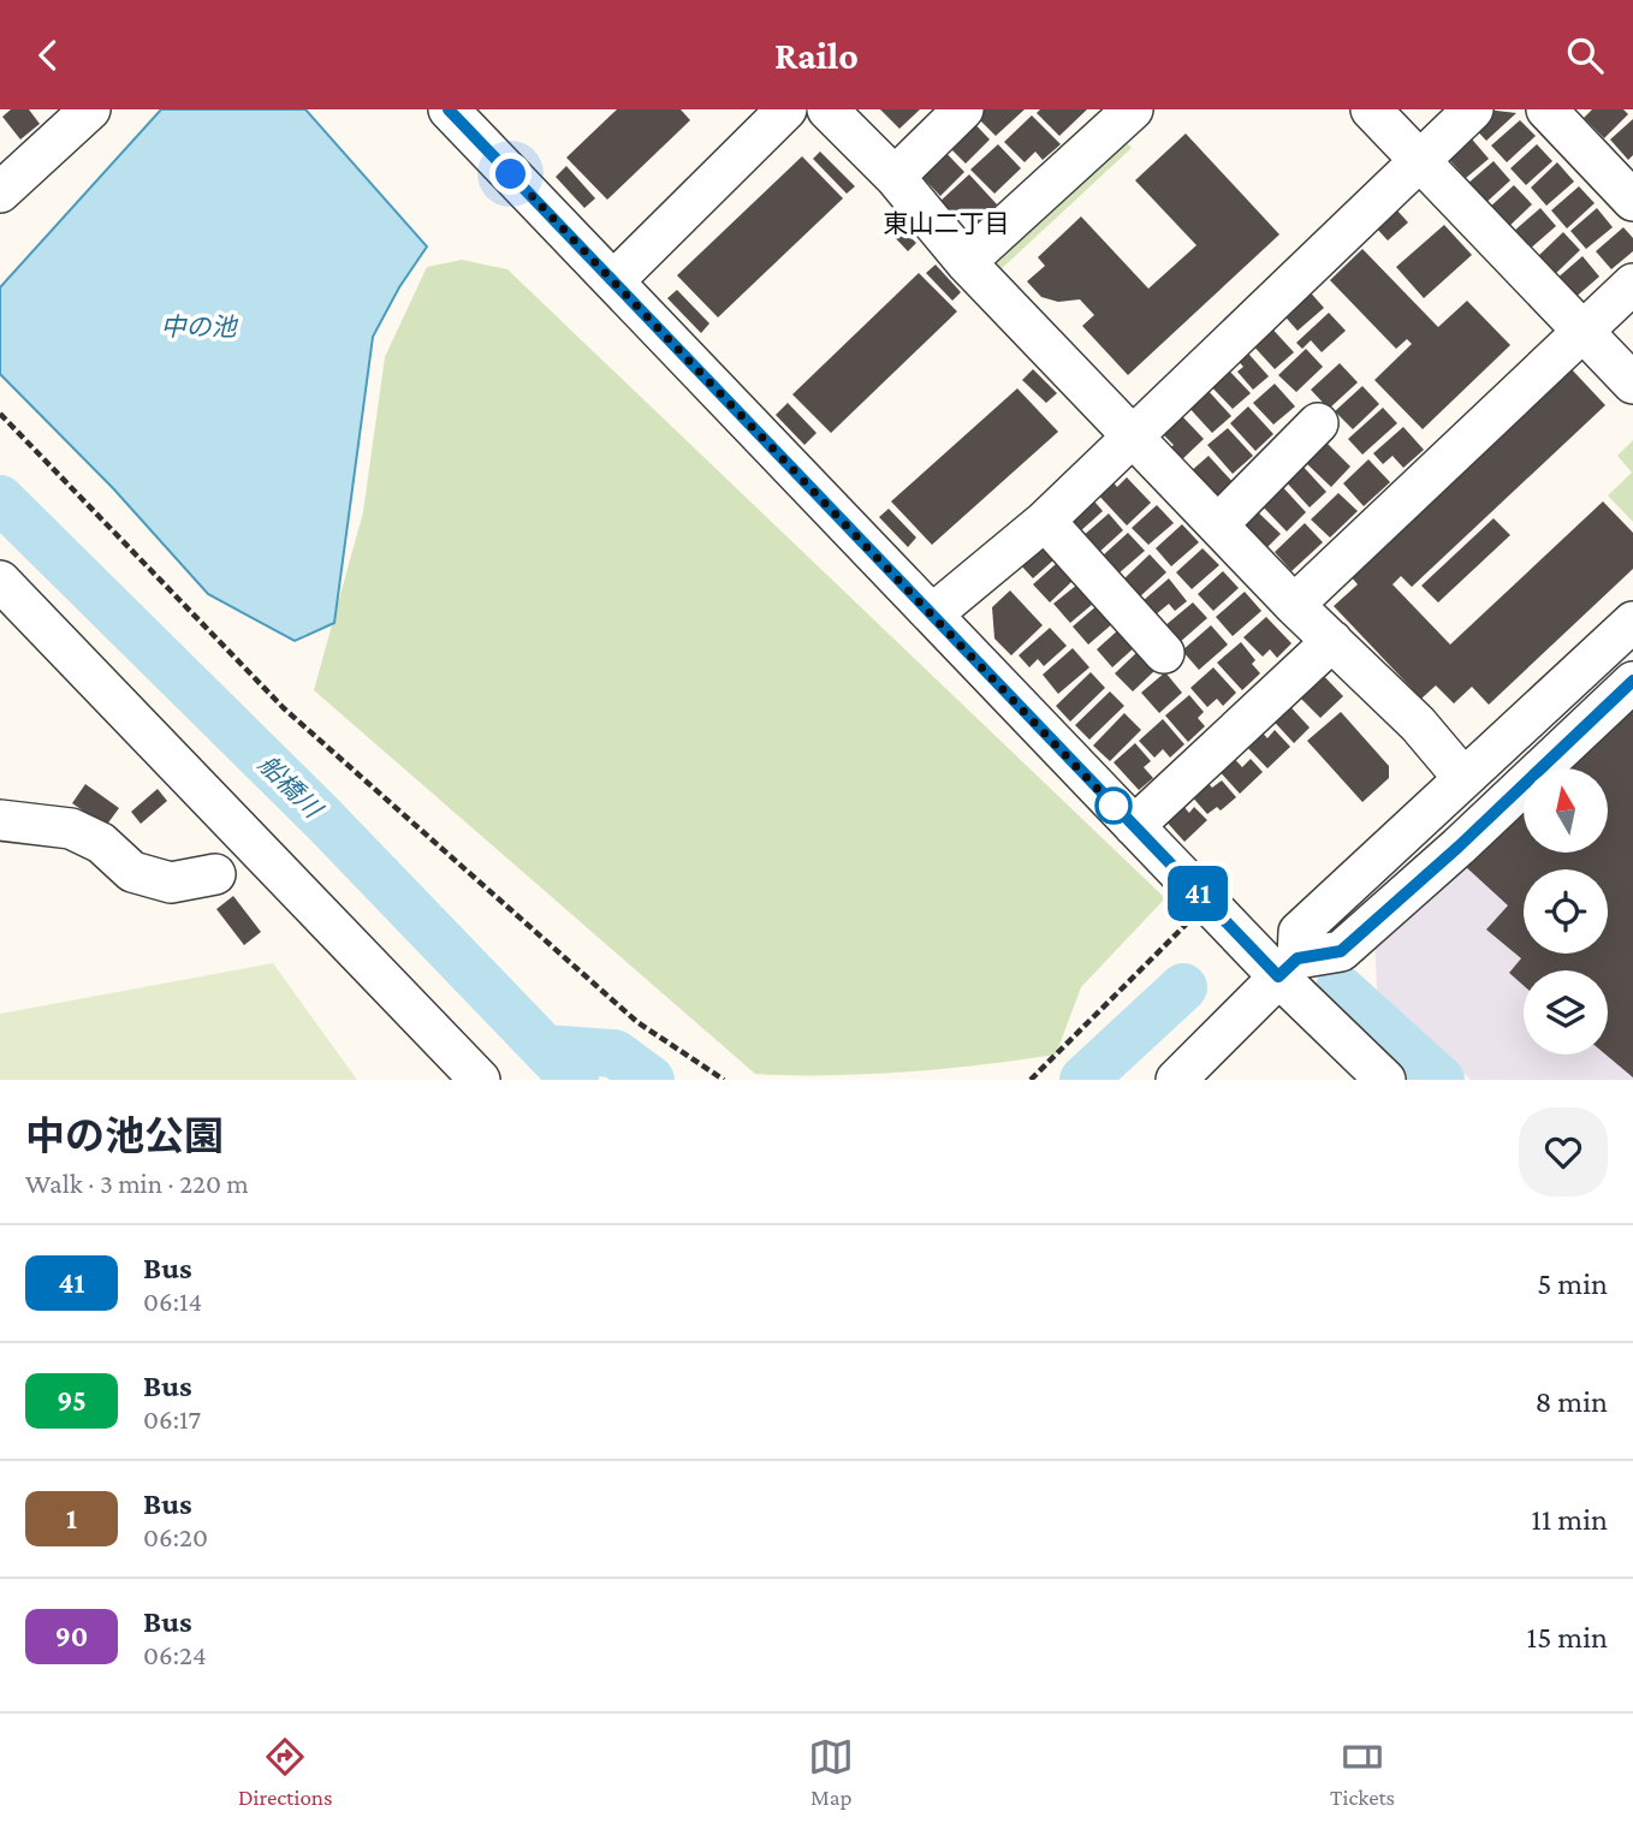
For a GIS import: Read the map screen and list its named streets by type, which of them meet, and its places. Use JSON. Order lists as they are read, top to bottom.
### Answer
{
  "districts": ["東山二丁目"],
  "water": ["中の池", "船橋川"],
  "lines": ["bus line 41"],
  "north": "top",
  "page": {
    "header": "Railo",
    "on_map": "41",
    "heading": ["中の池公園", "Walk · 3 min · 220 m"],
    "list": [
      {
        "mark": "41",
        "name": "Bus",
        "note": "06:14",
        "value": "5 min"
      },
      {
        "mark": "95",
        "name": "Bus",
        "note": "06:17",
        "value": "8 min"
      },
      {
        "mark": "1",
        "name": "Bus",
        "note": "06:20",
        "value": "11 min"
      },
      {
        "mark": "90",
        "name": "Bus",
        "note": "06:24",
        "value": "15 min"
      }
    ],
    "tabs": ["Directions", "Map", "Tickets"]
  }
}
